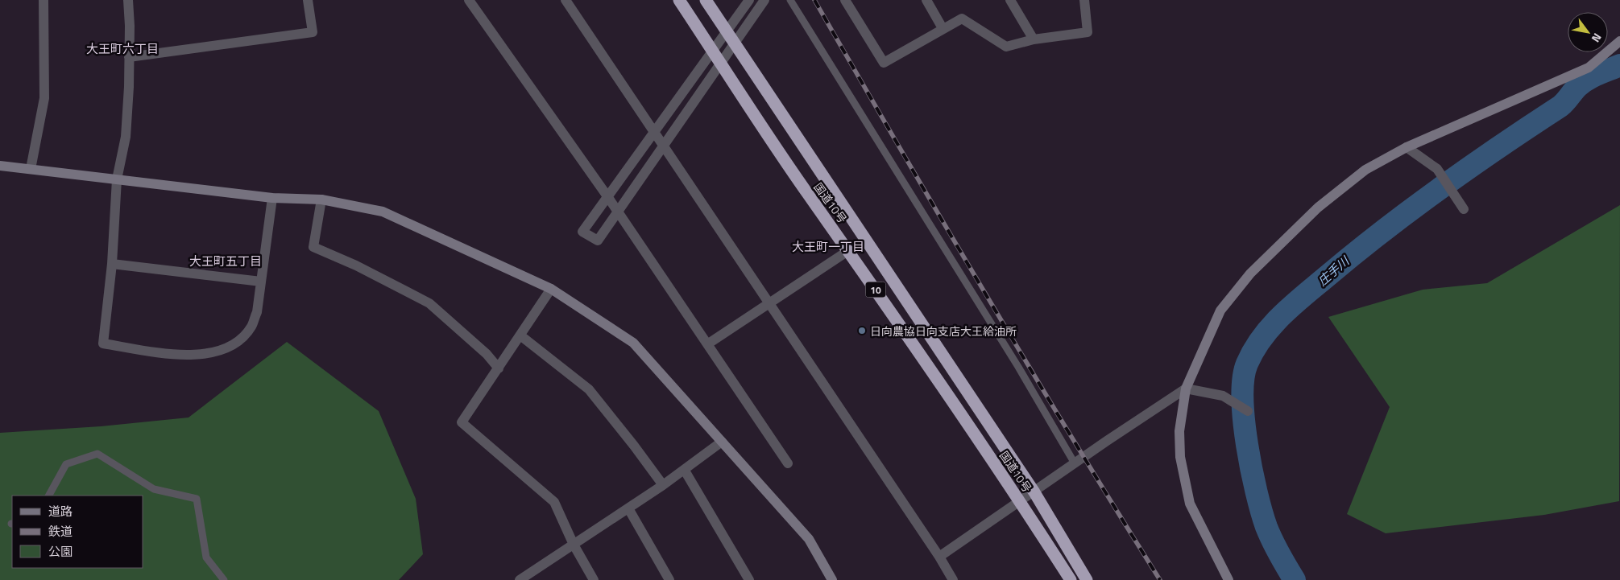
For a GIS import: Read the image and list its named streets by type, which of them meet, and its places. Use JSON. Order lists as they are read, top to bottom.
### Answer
{
  "streets": {
    "highway": ["国道10号", "10"]
  },
  "districts": ["大王町六丁目", "大王町一丁目", "大王町五丁目"],
  "water": ["庄手川"],
  "places": ["日向農協日向支店大王給油所"],
  "legend": ["道路", "鉄道", "公園"],
  "north": "bottom right"
}
